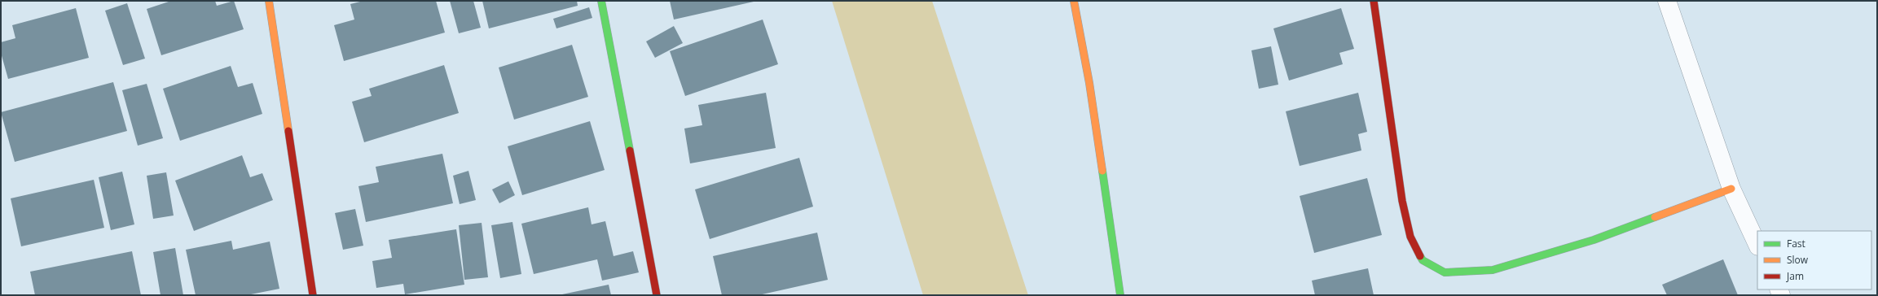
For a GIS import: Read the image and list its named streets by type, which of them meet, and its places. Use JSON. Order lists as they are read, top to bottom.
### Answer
{
  "legend": ["Fast", "Slow", "Jam"]
}
